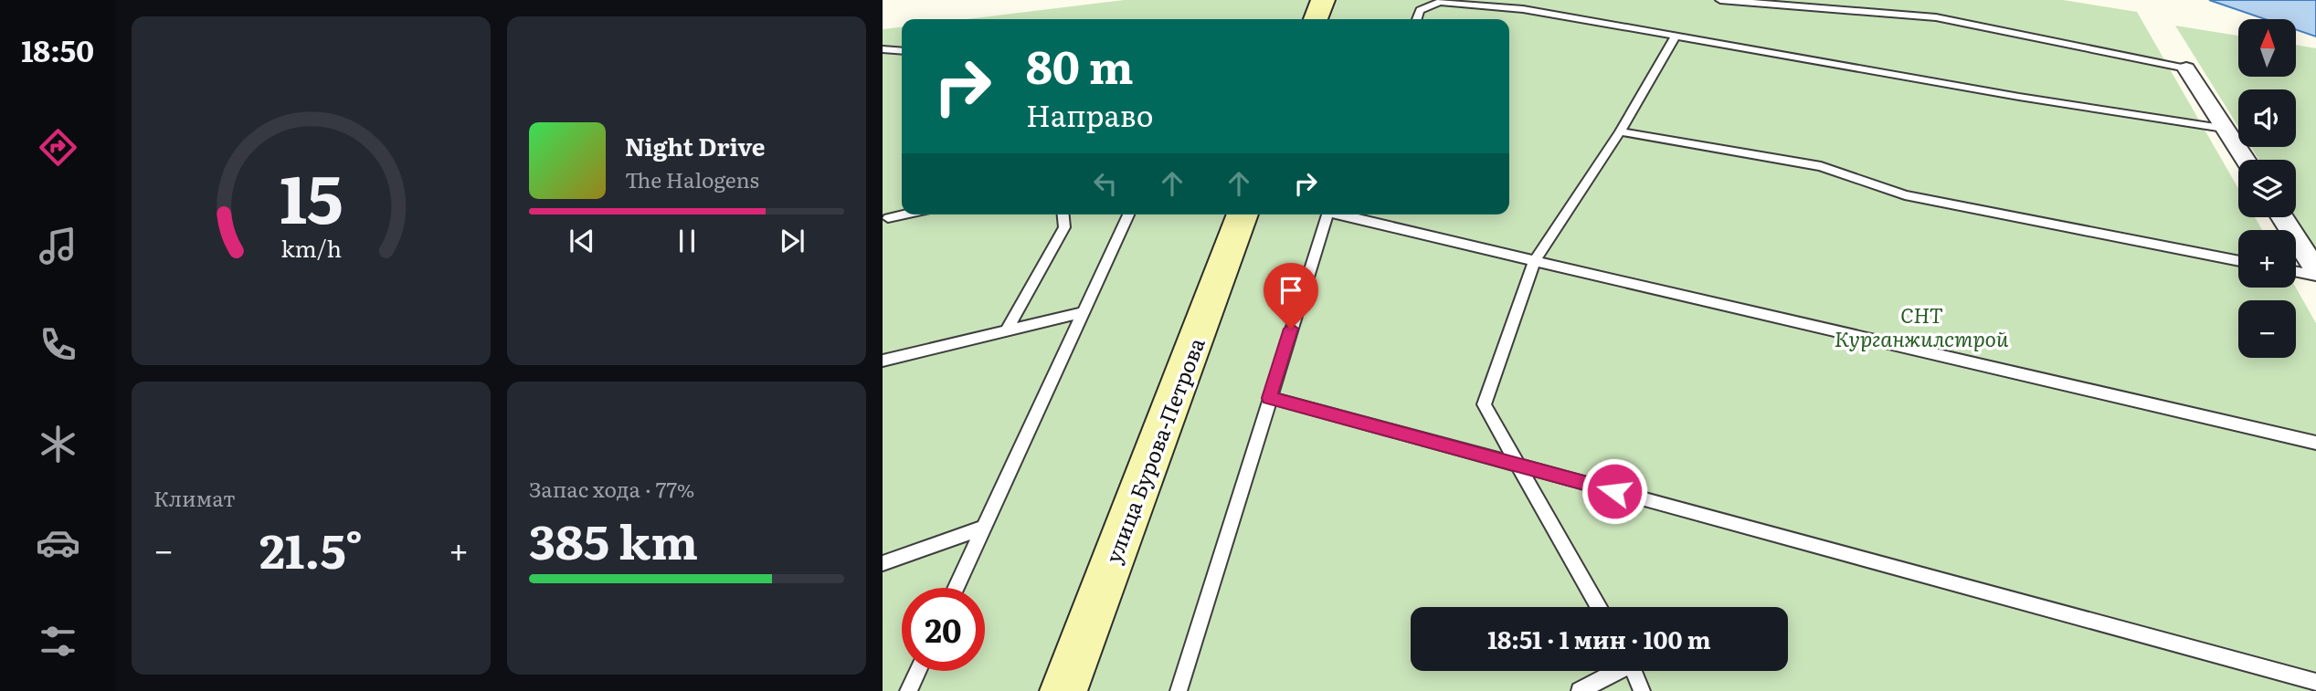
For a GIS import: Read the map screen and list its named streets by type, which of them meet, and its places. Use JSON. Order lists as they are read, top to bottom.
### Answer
{
  "streets": {
    "main road": ["улица Бурова-Петрова"]
  },
  "parks": ["СНТ Курганжилстрой"],
  "north": "top",
  "page": {
    "tabs": "18:50",
    "map_buttons": ["+", "−"],
    "turn": ["80 m", "Направо"],
    "song": ["Night Drive", "The Halogens"],
    "tile": [
      "Климат",
      ["Запас хода · 77%", "385 km"]
    ],
    "heat": ["−", "21.5°", "+"],
    "limit": "20",
    "trip": "18:51 · 1 мин · 100 m",
    "gauge": ["15", "km/h"]
  }
}
